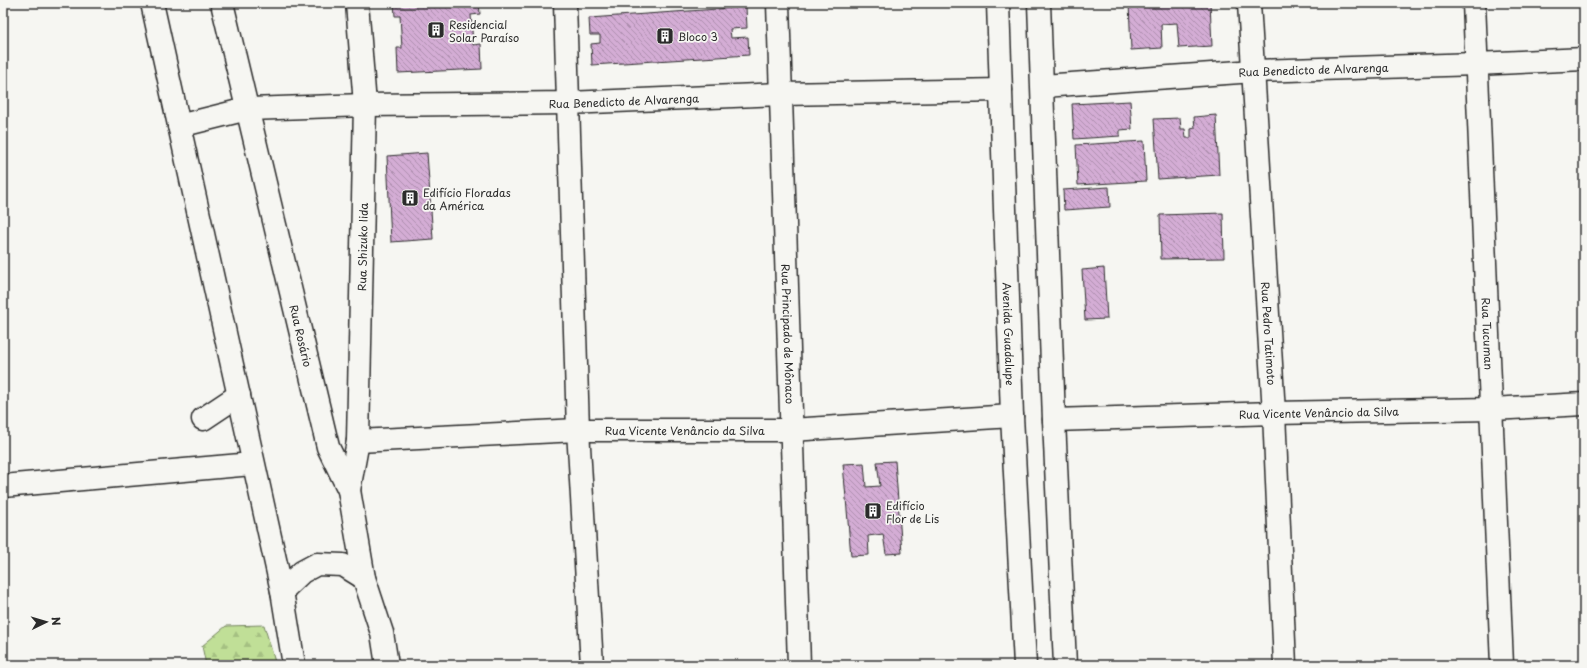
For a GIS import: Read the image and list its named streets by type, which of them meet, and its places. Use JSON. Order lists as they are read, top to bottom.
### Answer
{
  "streets": {
    "street": [
      "Rua Benedicto de Alvarenga",
      "Rua Shizuko Iida",
      "Rua Principado de Mônaco",
      "Avenida Guadalupe",
      "Rua Pedro Tatimoto",
      "Rua Tucuman",
      "Rua Rosário",
      "Rua Vicente Venâncio da Silva"
    ]
  },
  "crossings": [
    ["Rua Benedicto de Alvarenga", "Rua Shizuko Iida"],
    ["Rua Benedicto de Alvarenga", "Rua Principado de Mônaco"],
    ["Rua Benedicto de Alvarenga", "Avenida Guadalupe"],
    ["Rua Benedicto de Alvarenga", "Rua Pedro Tatimoto"],
    ["Rua Benedicto de Alvarenga", "Rua Tucuman"],
    ["Rua Benedicto de Alvarenga", "Rua Rosário"],
    ["Rua Shizuko Iida", "Rua Rosário"],
    ["Rua Shizuko Iida", "Rua Vicente Venâncio da Silva"],
    ["Rua Principado de Mônaco", "Rua Vicente Venâncio da Silva"],
    ["Avenida Guadalupe", "Rua Vicente Venâncio da Silva"],
    ["Rua Pedro Tatimoto", "Rua Vicente Venâncio da Silva"],
    ["Rua Tucuman", "Rua Vicente Venâncio da Silva"]
  ],
  "places": {
    "building": [
      "Residencial Solar Paraíso",
      "Bloco 3",
      "Edifício Floradas da América",
      "Edifício Flor de Lis"
    ]
  },
  "north": "right"
}
